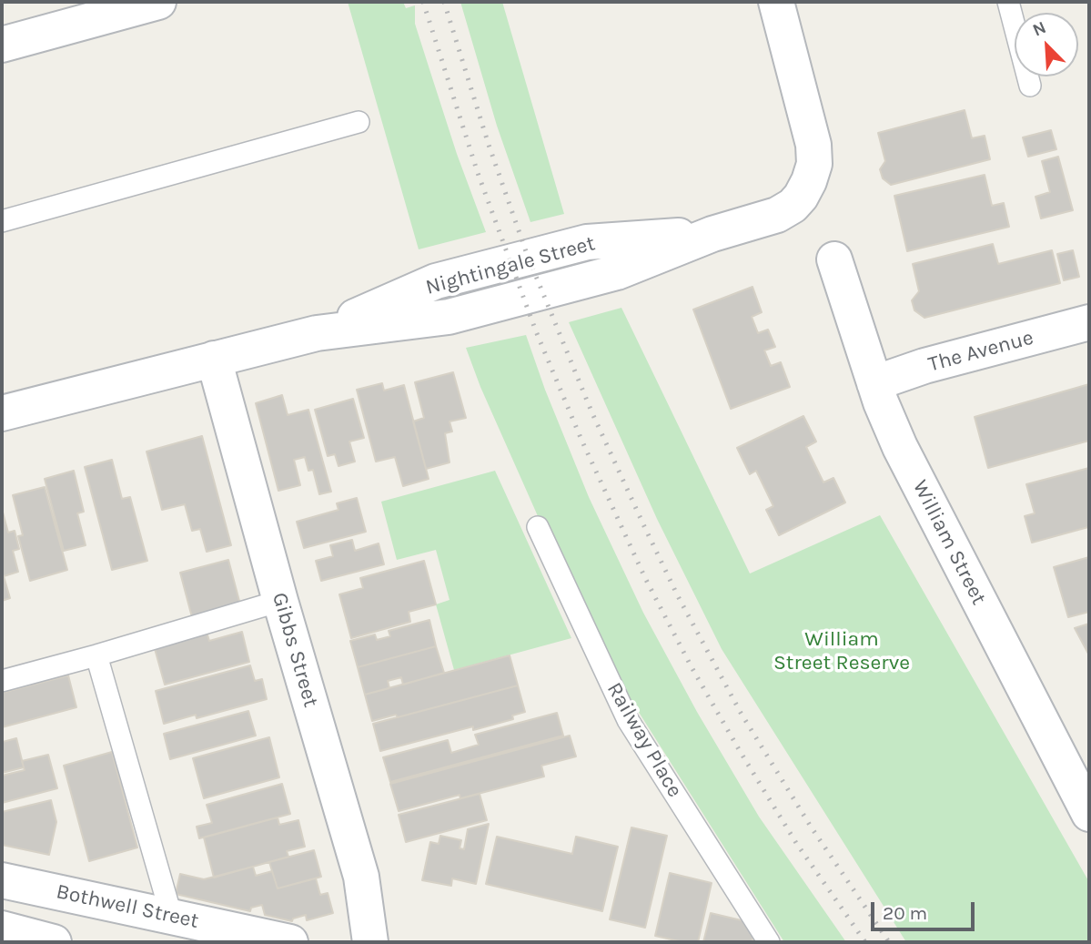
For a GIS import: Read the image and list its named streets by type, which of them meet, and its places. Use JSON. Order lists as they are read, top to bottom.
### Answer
{
  "streets": {
    "street": [
      "Nightingale Street",
      "The Avenue",
      "William Street",
      "Gibbs Street",
      "Bothwell Street"
    ],
    "lane": ["Railway Place"]
  },
  "crossings": [
    ["Nightingale Street", "Gibbs Street"],
    ["The Avenue", "William Street"]
  ],
  "parks": ["William Street Reserve"],
  "scale_bar": "20 m",
  "north": "top left"
}
